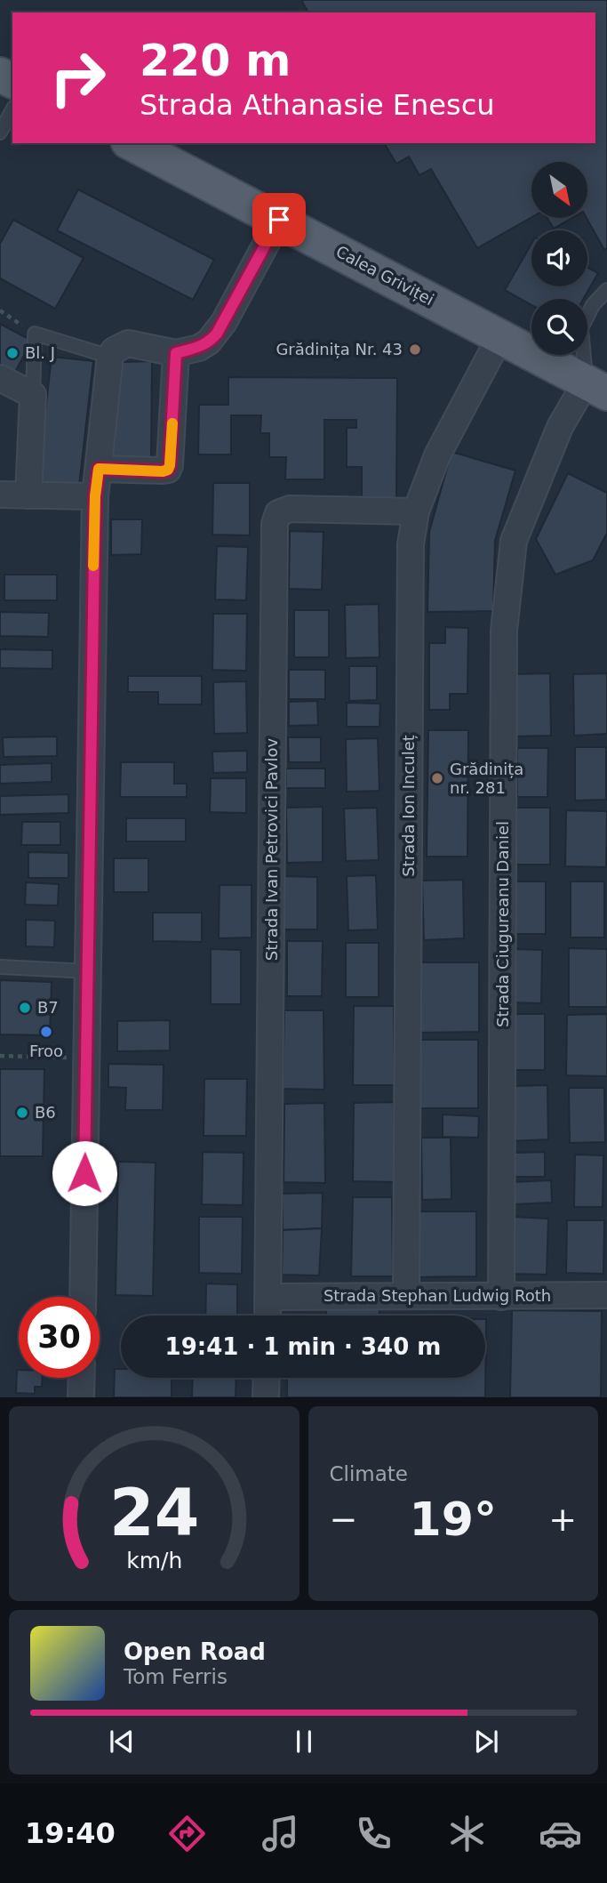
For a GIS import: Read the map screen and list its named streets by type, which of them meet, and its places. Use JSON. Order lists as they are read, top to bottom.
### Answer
{
  "streets": {
    "main road": ["Calea Griviței"],
    "street": [
      "Strada Ion Inculeț",
      "Strada Ivan Petrovici Pavlov",
      "Strada Ciugureanu Daniel",
      "Strada Stephan Ludwig Roth"
    ]
  },
  "crossings": [
    ["Calea Griviței", "Strada Ion Inculeț"],
    ["Calea Griviței", "Strada Ciugureanu Daniel"],
    ["Strada Ion Inculeț", "Strada Ivan Petrovici Pavlov"],
    ["Strada Ion Inculeț", "Strada Stephan Ludwig Roth"],
    ["Strada Ivan Petrovici Pavlov", "Strada Stephan Ludwig Roth"],
    ["Strada Ciugureanu Daniel", "Strada Stephan Ludwig Roth"]
  ],
  "places": [
    "Grădinița Nr. 43",
    "Bl. J",
    "Grădinița nr. 281",
    "B7",
    "Froo",
    "B6"
  ],
  "north": "bottom right",
  "page": {
    "turn": ["220 m", "Strada Athanasie Enescu"],
    "limit": "30",
    "trip": "19:41 · 1 min · 340 m",
    "tile": "Climate",
    "heat": ["−", "19°", "+"],
    "song": ["Open Road", "Tom Ferris"],
    "tabs": "19:40",
    "gauge": ["24", "km/h"]
  }
}
